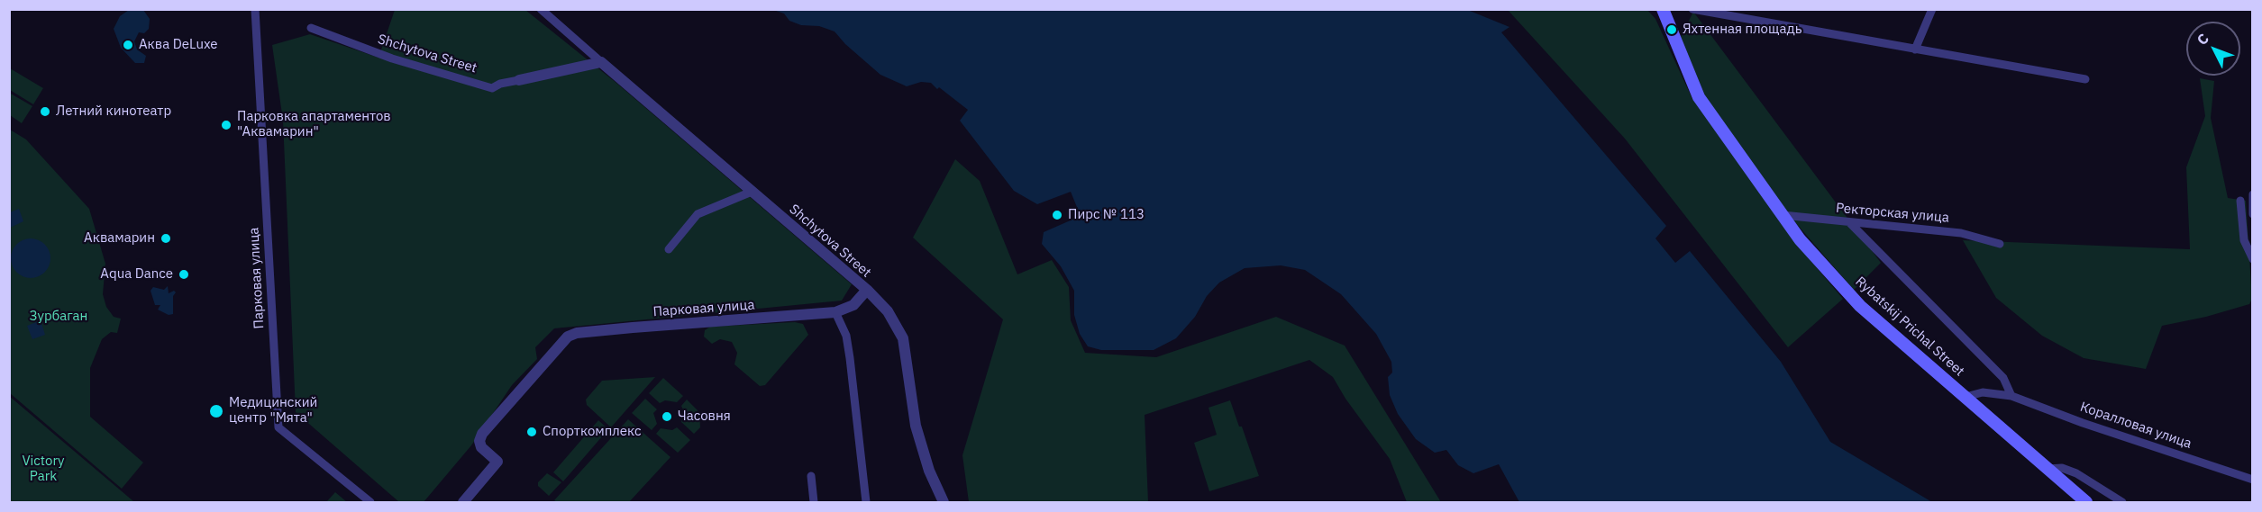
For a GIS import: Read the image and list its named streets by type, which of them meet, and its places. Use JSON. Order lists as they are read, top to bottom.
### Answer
{
  "streets": {
    "main road": ["Rybatskij Prichal Street"],
    "street": [
      "Shchytova Street",
      "Ректорская улица",
      "Парковая улица",
      "Коралловая улица"
    ]
  },
  "crossings": [
    ["Shchytova Street", "Парковая улица"],
    ["Ректорская улица", "Rybatskij Prichal Street"],
    ["Rybatskij Prichal Street", "Коралловая улица"]
  ],
  "parks": ["Зурбаган", "Victory Park"],
  "places": [
    "Яхтенная площадь",
    "Аква DeLuxe",
    "Летний кинотеатр",
    "Парковка апартаментов \"Аквамарин\"",
    "Пирс № 113",
    "Аквамарин",
    "Aqua Dance",
    "Медицинский центр \"Мята\"",
    "Часовня",
    "Спорткомплекс"
  ],
  "north": "top left"
}
